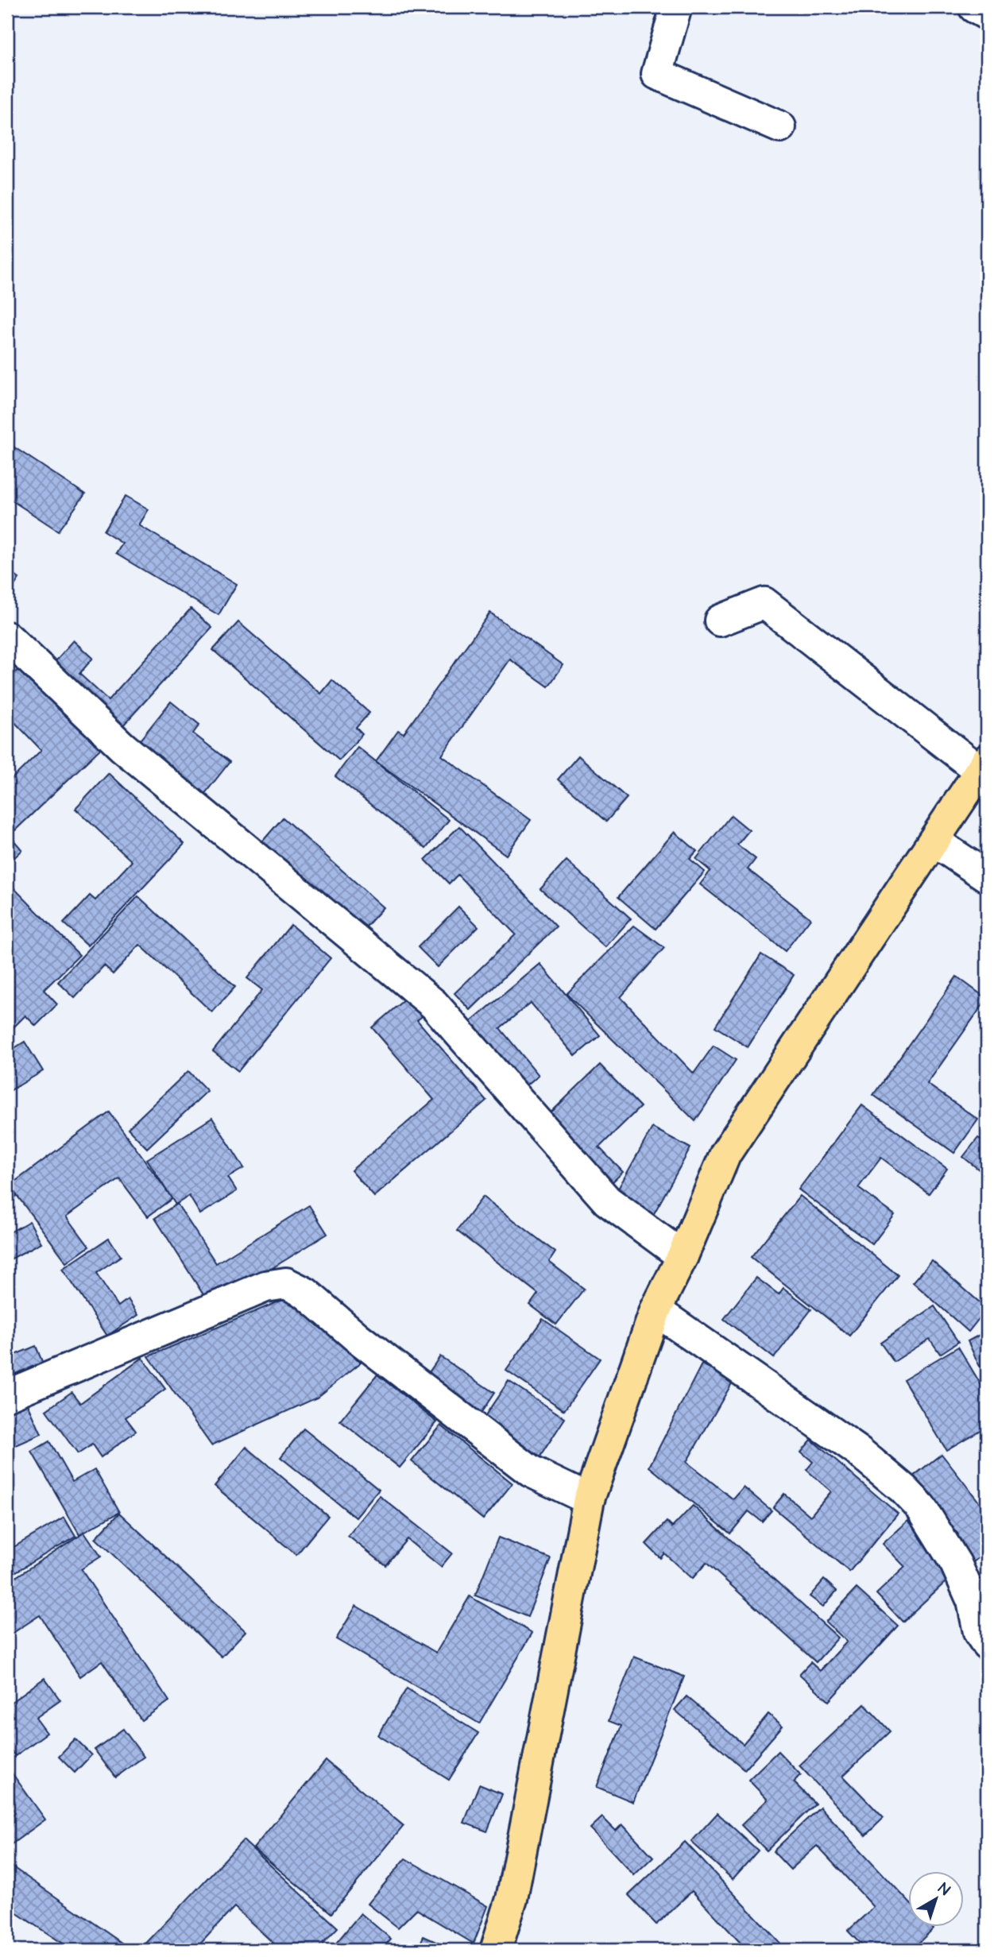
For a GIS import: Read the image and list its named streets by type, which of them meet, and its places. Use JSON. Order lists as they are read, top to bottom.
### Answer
{
  "north": "top right"
}
